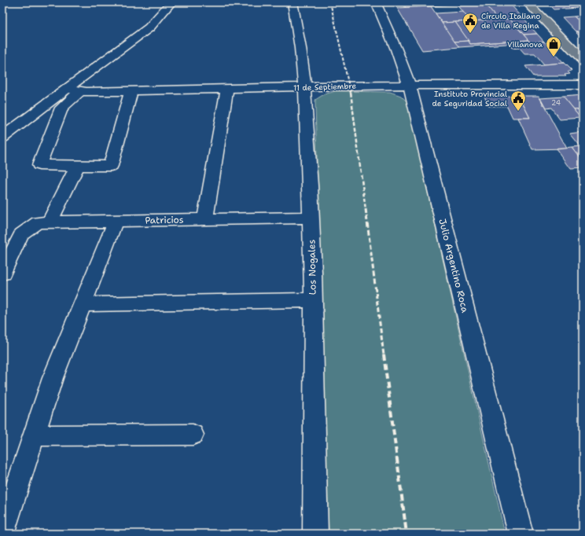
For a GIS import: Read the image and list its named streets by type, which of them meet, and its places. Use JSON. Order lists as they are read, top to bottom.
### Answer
{
  "streets": {
    "street": [
      "11 de Septiembre",
      "Patricios",
      "Julio Argentino Roca",
      "Los Nogales"
    ]
  },
  "crossings": [
    ["11 de Septiembre", "Julio Argentino Roca"],
    ["11 de Septiembre", "Los Nogales"],
    ["Patricios", "Los Nogales"]
  ],
  "places": {
    "public building": ["Círculo Italiano de Villa Regina", "Instituto Provincial de Seguridad Social"],
    "shop": ["Villanova"]
  },
  "house_numbers": ["24"]
}
